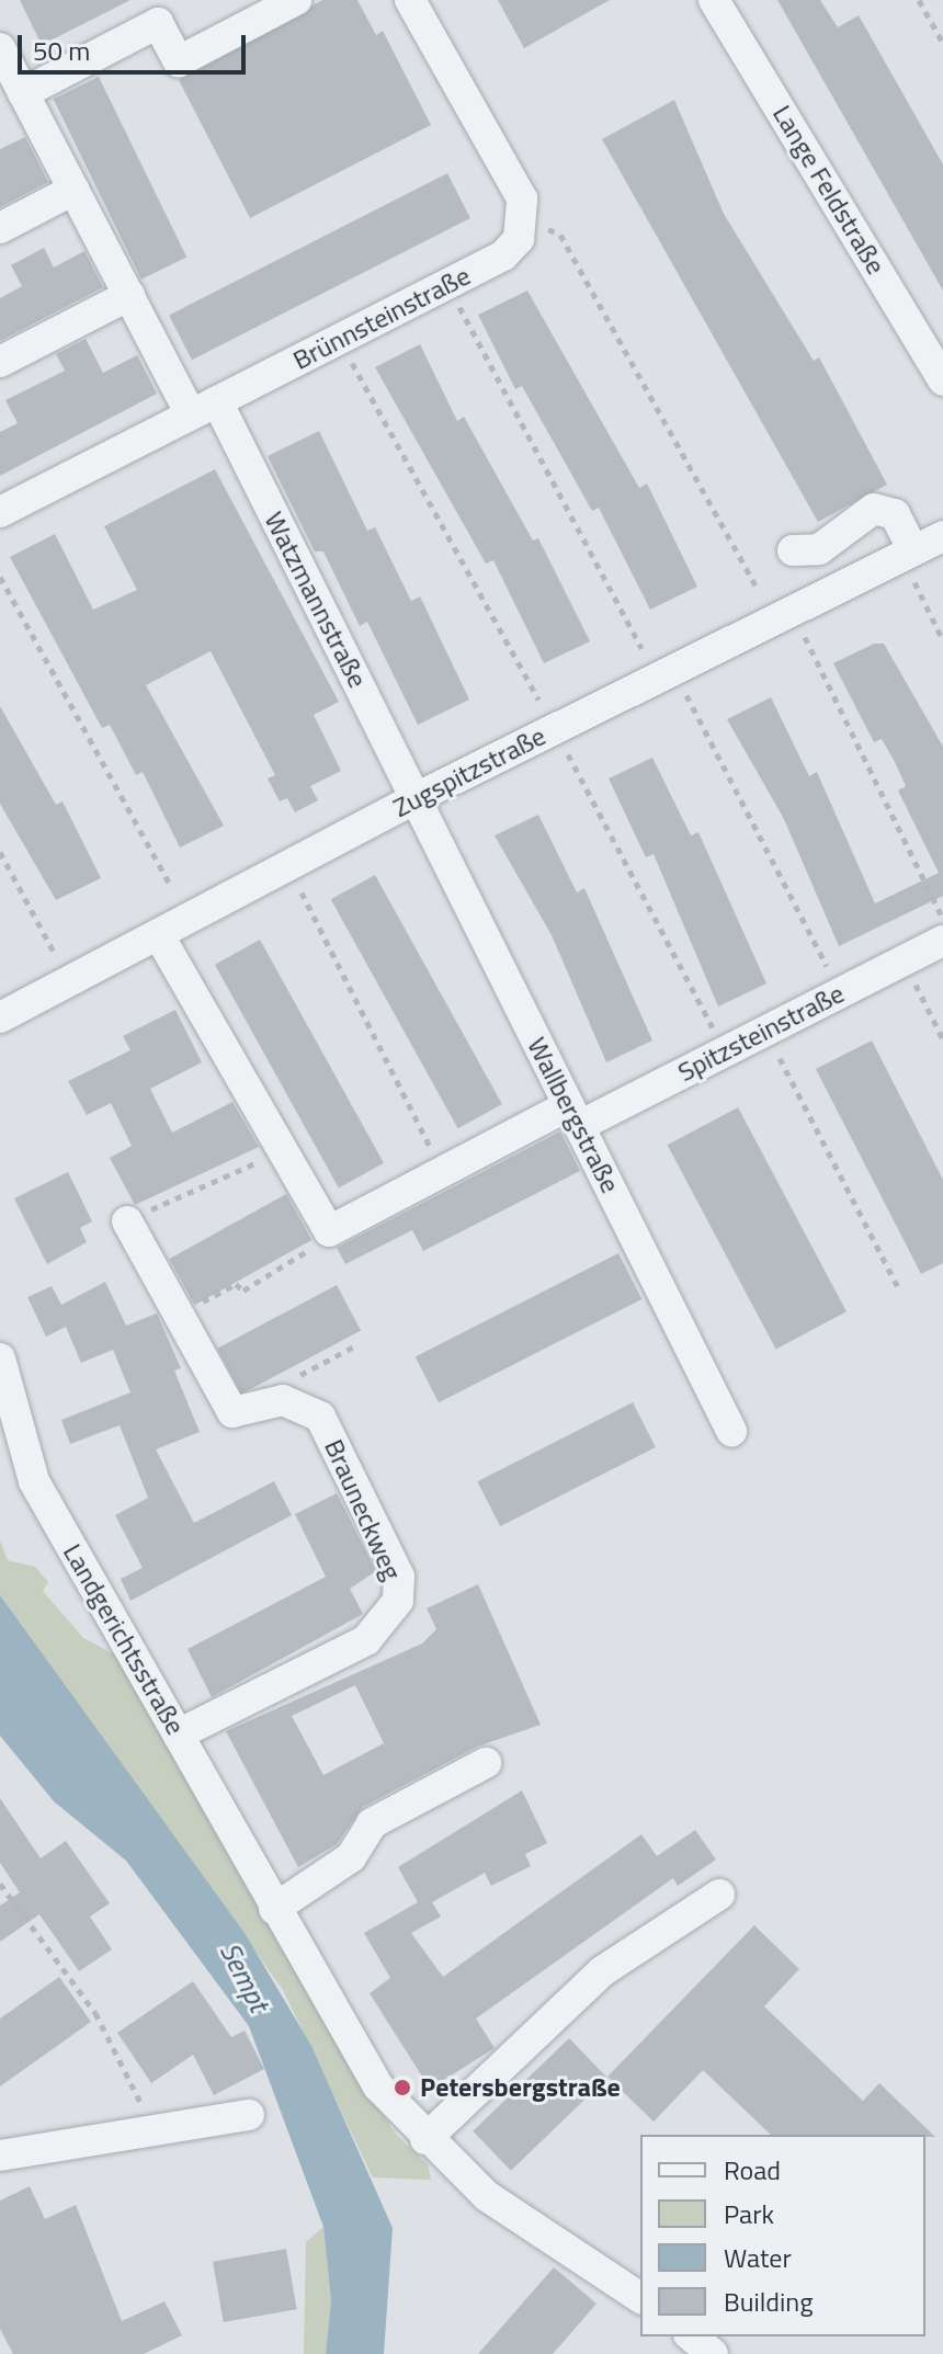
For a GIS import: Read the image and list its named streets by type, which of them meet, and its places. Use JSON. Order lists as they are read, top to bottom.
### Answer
{
  "streets": {
    "street": [
      "Lange Feldstraße",
      "Brünnsteinstraße",
      "Watzmannstraße",
      "Zugspitzstraße",
      "Spitzsteinstraße",
      "Wallbergstraße",
      "Brauneckweg",
      "Landgerichtsstraße"
    ]
  },
  "crossings": [
    ["Brünnsteinstraße", "Watzmannstraße"],
    ["Watzmannstraße", "Zugspitzstraße"],
    ["Watzmannstraße", "Wallbergstraße"],
    ["Zugspitzstraße", "Wallbergstraße"],
    ["Spitzsteinstraße", "Wallbergstraße"],
    ["Brauneckweg", "Landgerichtsstraße"]
  ],
  "water": ["Sempt"],
  "places": ["Petersbergstraße"],
  "legend": [
    "Road",
    "Park",
    "Water",
    "Building"
  ],
  "scale_bar": "50 m"
}
